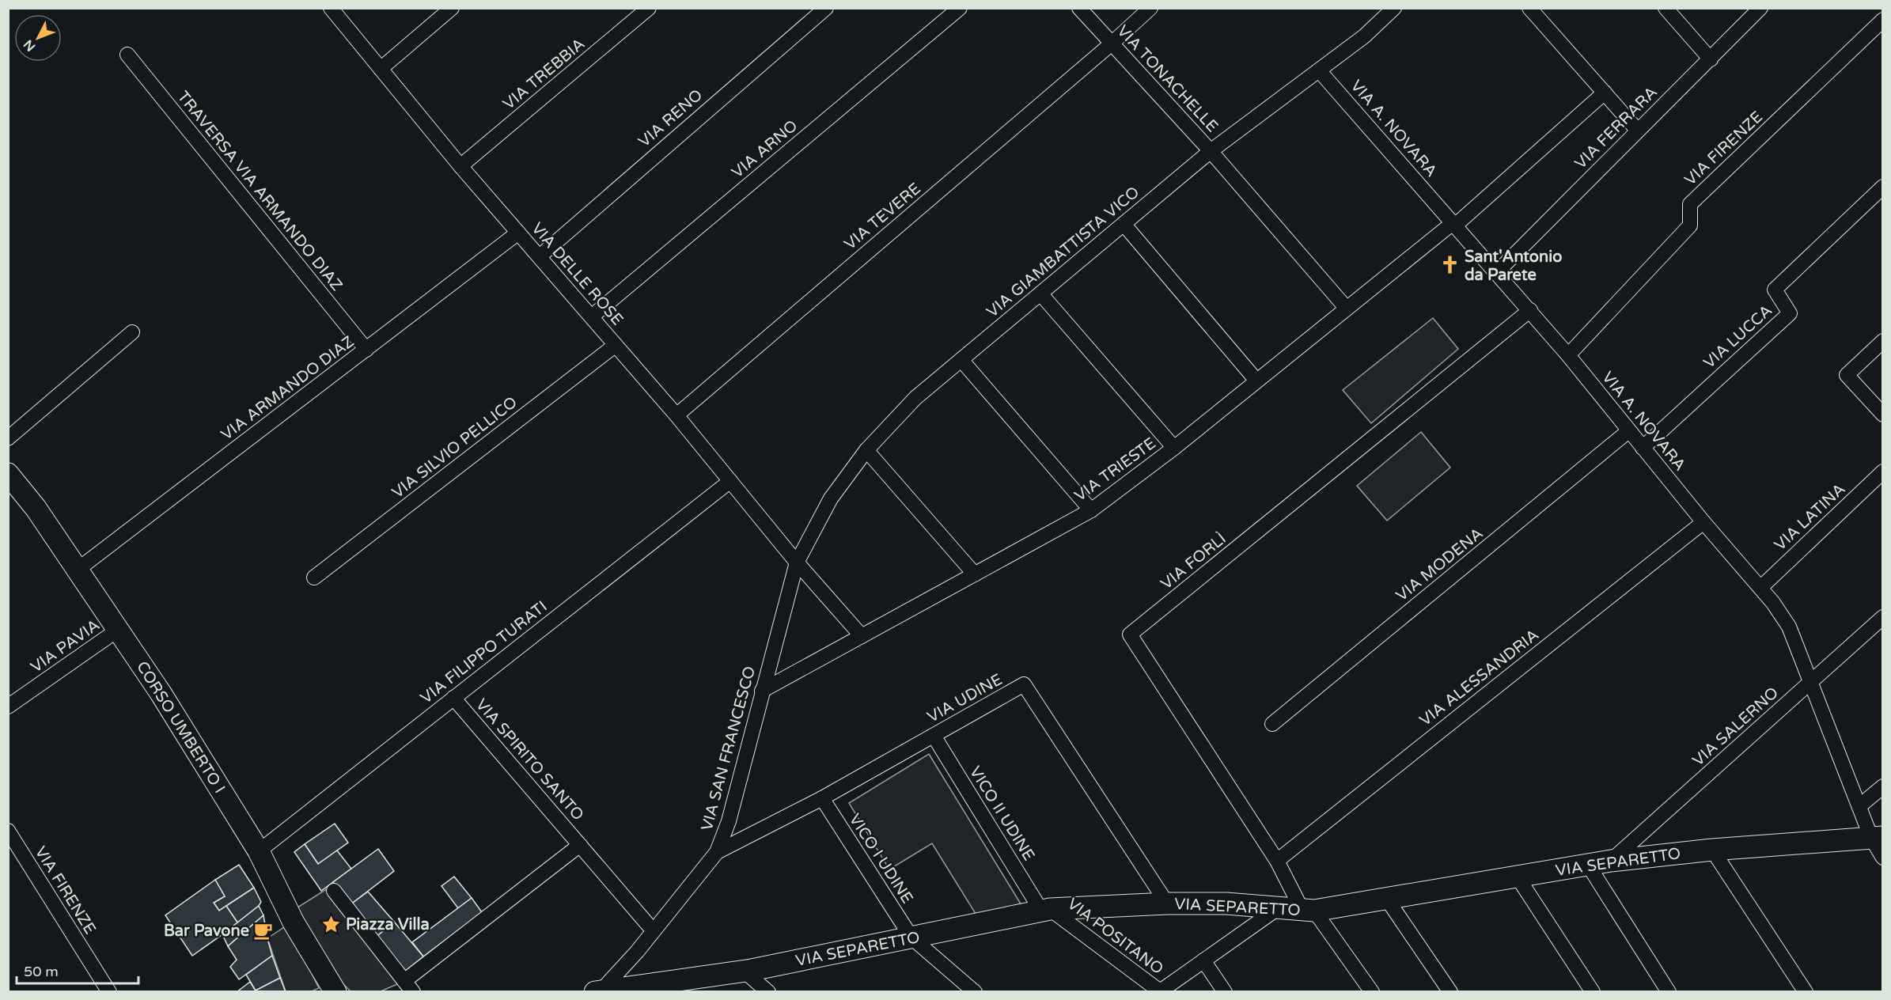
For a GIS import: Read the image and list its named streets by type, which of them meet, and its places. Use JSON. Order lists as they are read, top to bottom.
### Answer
{
  "streets": {
    "street": [
      "VIA TREBBIA",
      "VIA TONACHELLE",
      "VIA RENO",
      "VIA FERRARA",
      "VIA A. NOVARA",
      "VIA FIRENZE",
      "VIA ARNO",
      "TRAVERSA VIA ARMANDO DIAZ",
      "VIA TEVERE",
      "VIA GIAMBATTISTA VICO",
      "VIA DELLE ROSE",
      "VIA LUCCA",
      "VIA ARMANDO DIAZ",
      "VIA SILVIO PELLICO",
      "VIA TRIESTE",
      "VIA LATINA",
      "VIA FORLÌ",
      "VIA MODENA",
      "VIA PAVIA",
      "VIA FILIPPO TURATI",
      "VIA ALESSANDRIA",
      "VIA UDINE",
      "VIA SALERNO",
      "CORSO UMBERTO I",
      "VIA SAN FRANCESCO",
      "VIA SPIRITO SANTO",
      "VICO II UDINE",
      "VICO I UDINE",
      "VIA SEPARETTO",
      "VIA POSITANO"
    ]
  },
  "crossings": [
    ["VIA TREBBIA", "VIA DELLE ROSE"],
    ["VIA TONACHELLE", "VIA TEVERE"],
    ["VIA TONACHELLE", "VIA GIAMBATTISTA VICO"],
    ["VIA TONACHELLE", "VIA TRIESTE"],
    ["VIA RENO", "VIA DELLE ROSE"],
    ["VIA FERRARA", "VIA A. NOVARA"],
    ["VIA A. NOVARA", "VIA FIRENZE"],
    ["VIA A. NOVARA", "VIA GIAMBATTISTA VICO"],
    ["VIA A. NOVARA", "VIA LUCCA"],
    ["VIA A. NOVARA", "VIA TRIESTE"],
    ["VIA A. NOVARA", "VIA LATINA"],
    ["VIA A. NOVARA", "VIA FORLÌ"],
    ["VIA A. NOVARA", "VIA MODENA"],
    ["VIA A. NOVARA", "VIA ALESSANDRIA"],
    ["VIA A. NOVARA", "VIA SALERNO"],
    ["VIA A. NOVARA", "VIA SEPARETTO"],
    ["VIA ARNO", "VIA DELLE ROSE"],
    ["TRAVERSA VIA ARMANDO DIAZ", "VIA ARMANDO DIAZ"],
    ["VIA TEVERE", "VIA DELLE ROSE"],
    ["VIA GIAMBATTISTA VICO", "VIA DELLE ROSE"],
    ["VIA GIAMBATTISTA VICO", "VIA SAN FRANCESCO"],
    ["VIA DELLE ROSE", "VIA ARMANDO DIAZ"],
    ["VIA DELLE ROSE", "VIA SILVIO PELLICO"],
    ["VIA DELLE ROSE", "VIA TRIESTE"],
    ["VIA DELLE ROSE", "VIA FILIPPO TURATI"],
    ["VIA DELLE ROSE", "VIA SAN FRANCESCO"],
    ["VIA ARMANDO DIAZ", "CORSO UMBERTO I"],
    ["VIA TRIESTE", "VIA SAN FRANCESCO"],
    ["VIA FORLÌ", "VIA ALESSANDRIA"],
    ["VIA FORLÌ", "VIA SEPARETTO"],
    ["VIA PAVIA", "CORSO UMBERTO I"],
    ["VIA FILIPPO TURATI", "CORSO UMBERTO I"],
    ["VIA FILIPPO TURATI", "VIA SPIRITO SANTO"],
    ["VIA UDINE", "VIA SAN FRANCESCO"],
    ["VIA UDINE", "VICO II UDINE"],
    ["VIA UDINE", "VICO I UDINE"],
    ["VIA UDINE", "VIA SEPARETTO"],
    ["VIA SALERNO", "VIA SEPARETTO"],
    ["VIA SAN FRANCESCO", "VIA SEPARETTO"],
    ["VICO II UDINE", "VIA SEPARETTO"],
    ["VICO II UDINE", "VIA POSITANO"],
    ["VICO I UDINE", "VIA SEPARETTO"],
    ["VIA SEPARETTO", "VIA POSITANO"]
  ],
  "places": {
    "church": ["Sant'Antonio da Parete"],
    "place": ["Piazza Villa"],
    "cafe": ["Bar Pavone"]
  },
  "scale_bar": "50 m",
  "north": "bottom left"
}
